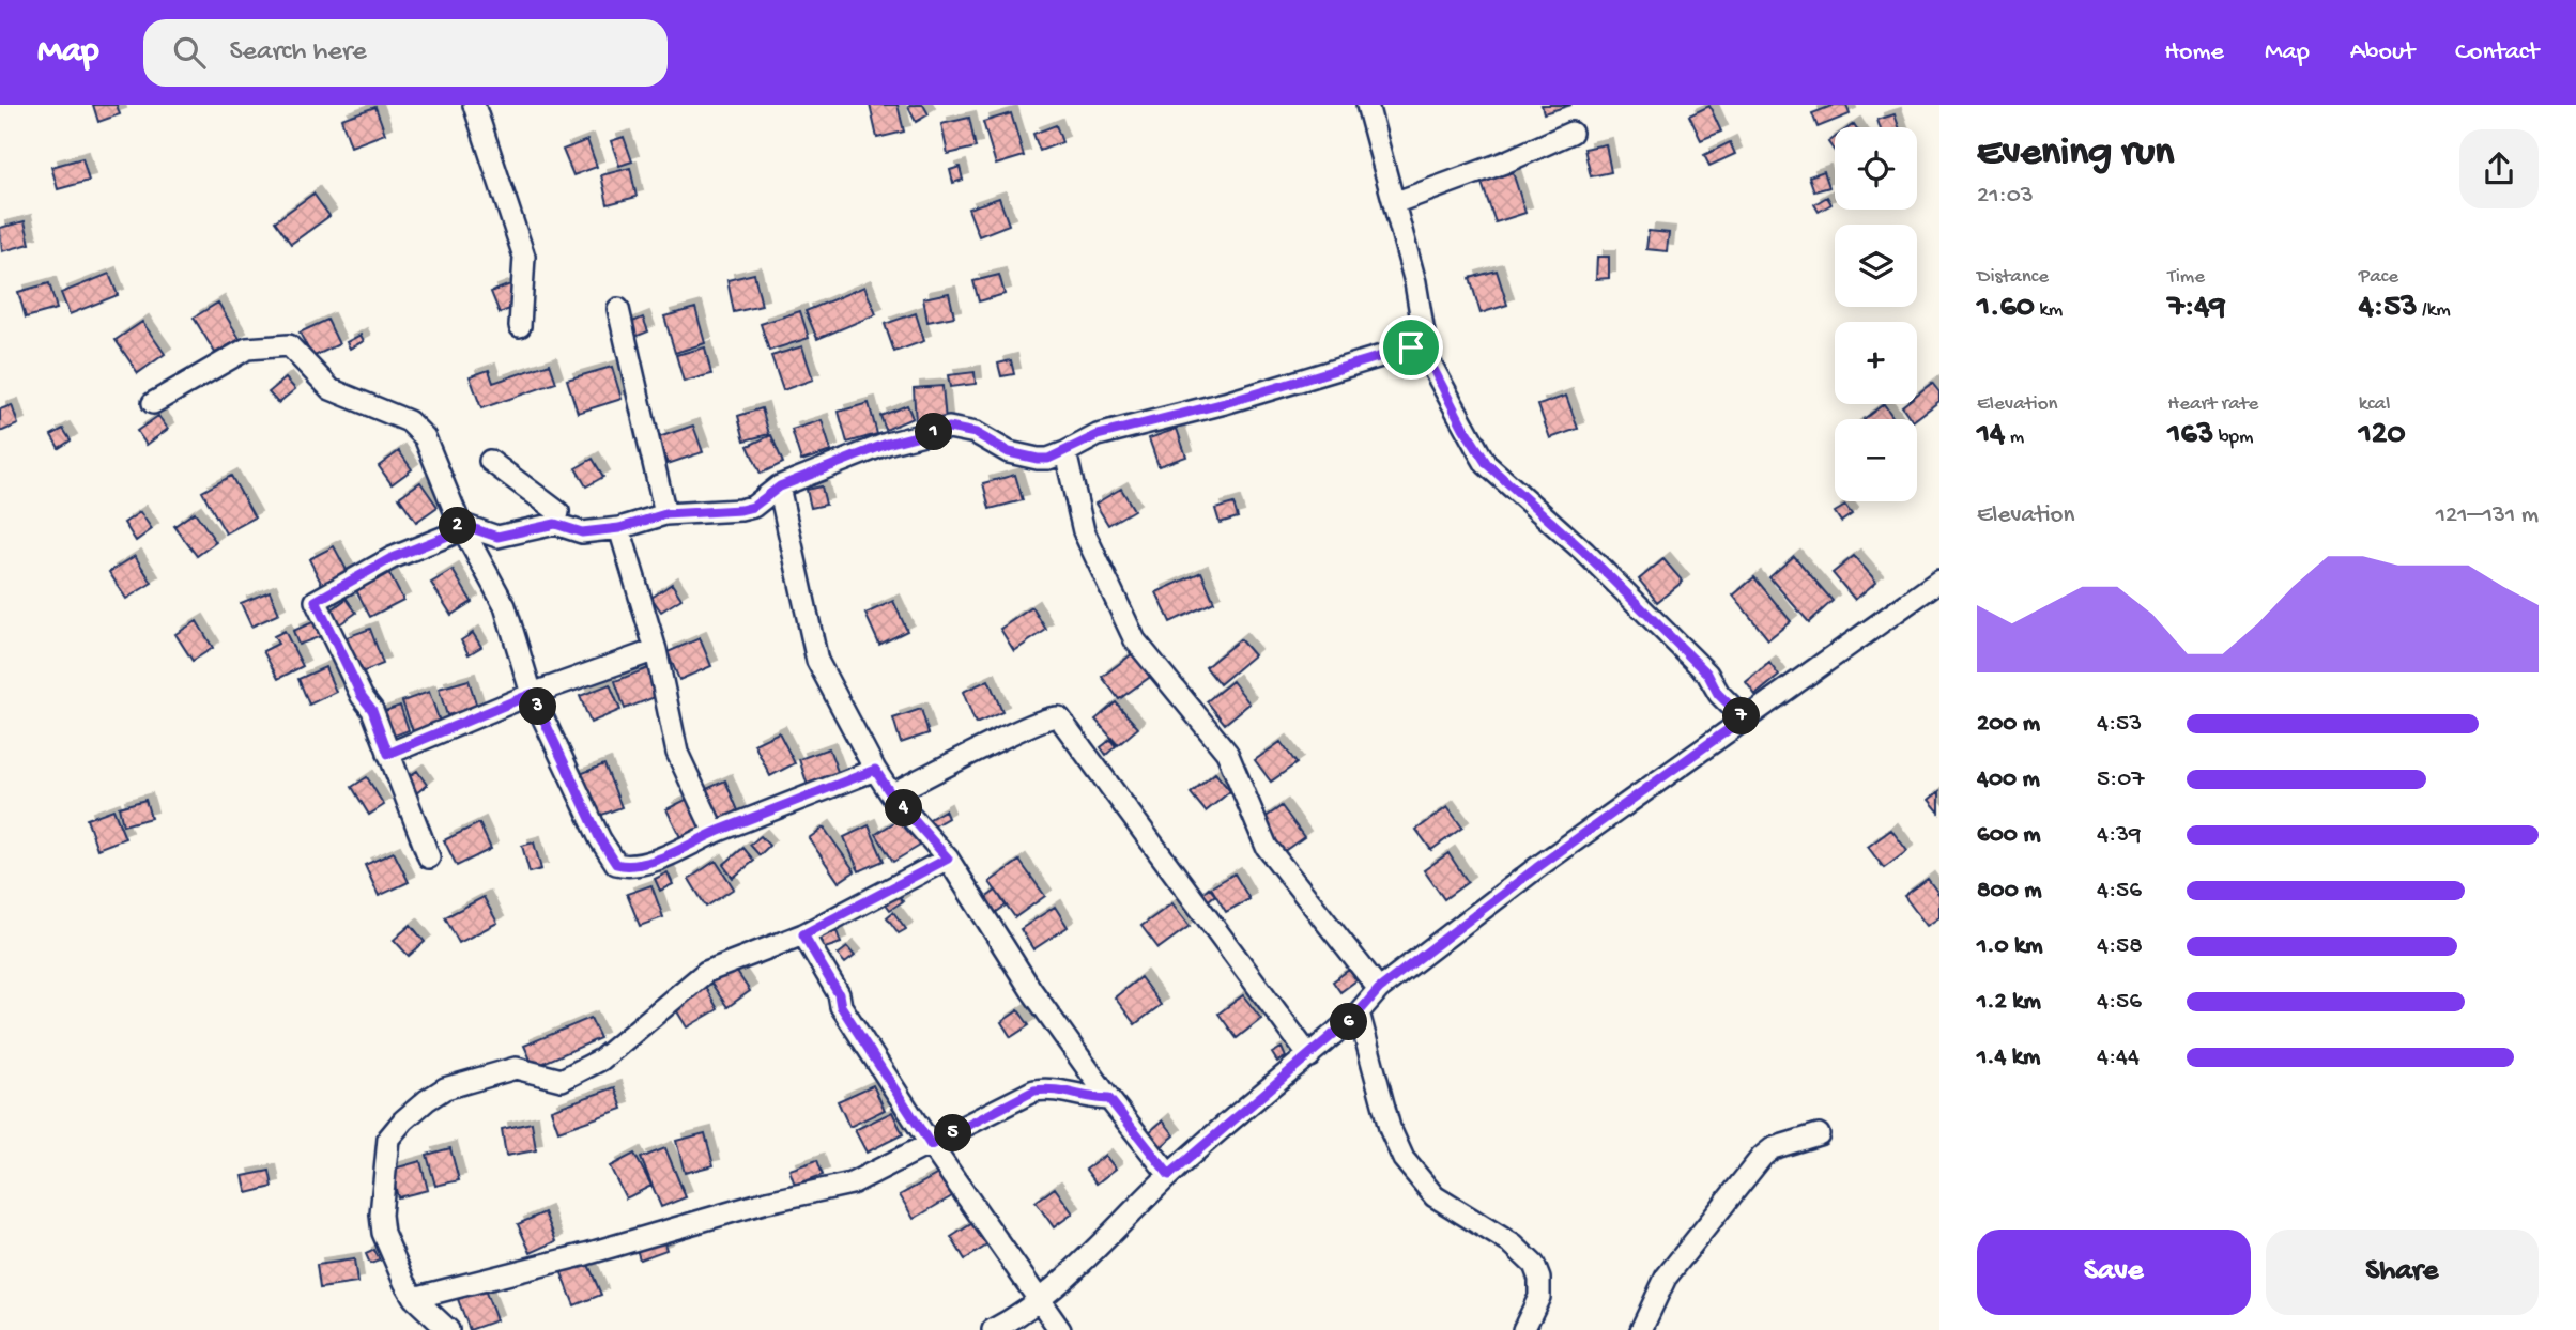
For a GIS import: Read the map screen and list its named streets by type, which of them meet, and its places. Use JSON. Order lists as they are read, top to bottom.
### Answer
{
  "page": {
    "header": "Map",
    "search": "Search here",
    "nav": [
      "Home",
      "Map",
      "About",
      "Contact"
    ],
    "heading": ["Evening run", "21:03"],
    "map_buttons": ["+", "−"],
    "stats": [
      ["Distance", "1.60 km"],
      ["Time", "7:49"],
      ["Pace", "4:53 /km"],
      ["Elevation", "14 m"],
      ["Heart rate", "163 bpm"],
      ["kcal", "120"]
    ],
    "pins": [
      "1",
      "2",
      "3",
      "7",
      "4",
      "6",
      "5"
    ],
    "chart": ["Elevation", "121–131 m"],
    "list": [
      {
        "name": "200 m",
        "note": "4:53"
      },
      {
        "name": "400 m",
        "note": "5:07"
      },
      {
        "name": "600 m",
        "note": "4:39"
      },
      {
        "name": "800 m",
        "note": "4:56"
      },
      {
        "name": "1.0 km",
        "note": "4:58"
      },
      {
        "name": "1.2 km",
        "note": "4:56"
      },
      {
        "name": "1.4 km",
        "note": "4:44"
      }
    ],
    "buttons": ["Save", "Share"]
  }
}
